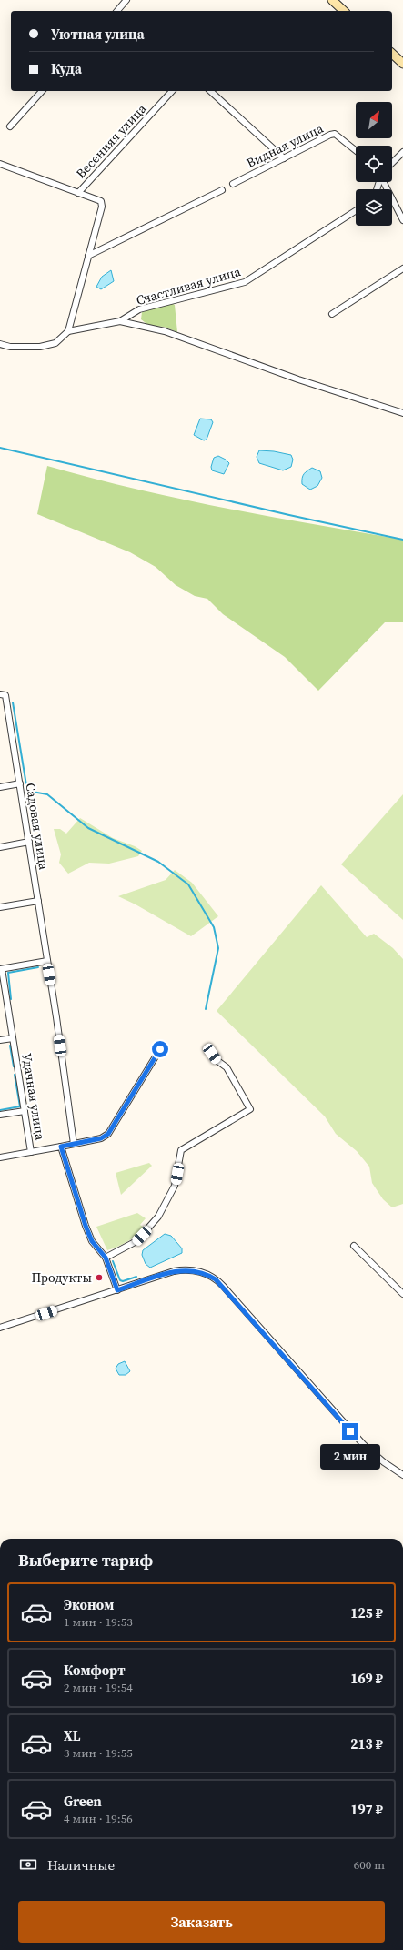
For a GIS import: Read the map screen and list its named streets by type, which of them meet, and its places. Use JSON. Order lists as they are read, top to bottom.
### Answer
{
  "streets": {
    "street": [
      "Весенняя улица",
      "Видная улица",
      "Счастливая улица",
      "Садовая улица",
      "Удачная улица"
    ]
  },
  "places": ["Продукты"],
  "north": "top right",
  "page": {
    "banner": ["Уютная улица", "Куда"],
    "bubble": "2 мин",
    "heading": "Выберите тариф",
    "list": [
      {
        "name": "Эконом",
        "note": "1 мин · 19:53",
        "value": "125 ₽"
      },
      {
        "name": "Комфорт",
        "note": "2 мин · 19:54",
        "value": "169 ₽"
      },
      {
        "name": "XL",
        "note": "3 мин · 19:55",
        "value": "213 ₽"
      },
      {
        "name": "Green",
        "note": "4 мин · 19:56",
        "value": "197 ₽"
      }
    ],
    "pay": ["Наличные", "600 m"],
    "buttons": "Заказать"
  }
}
